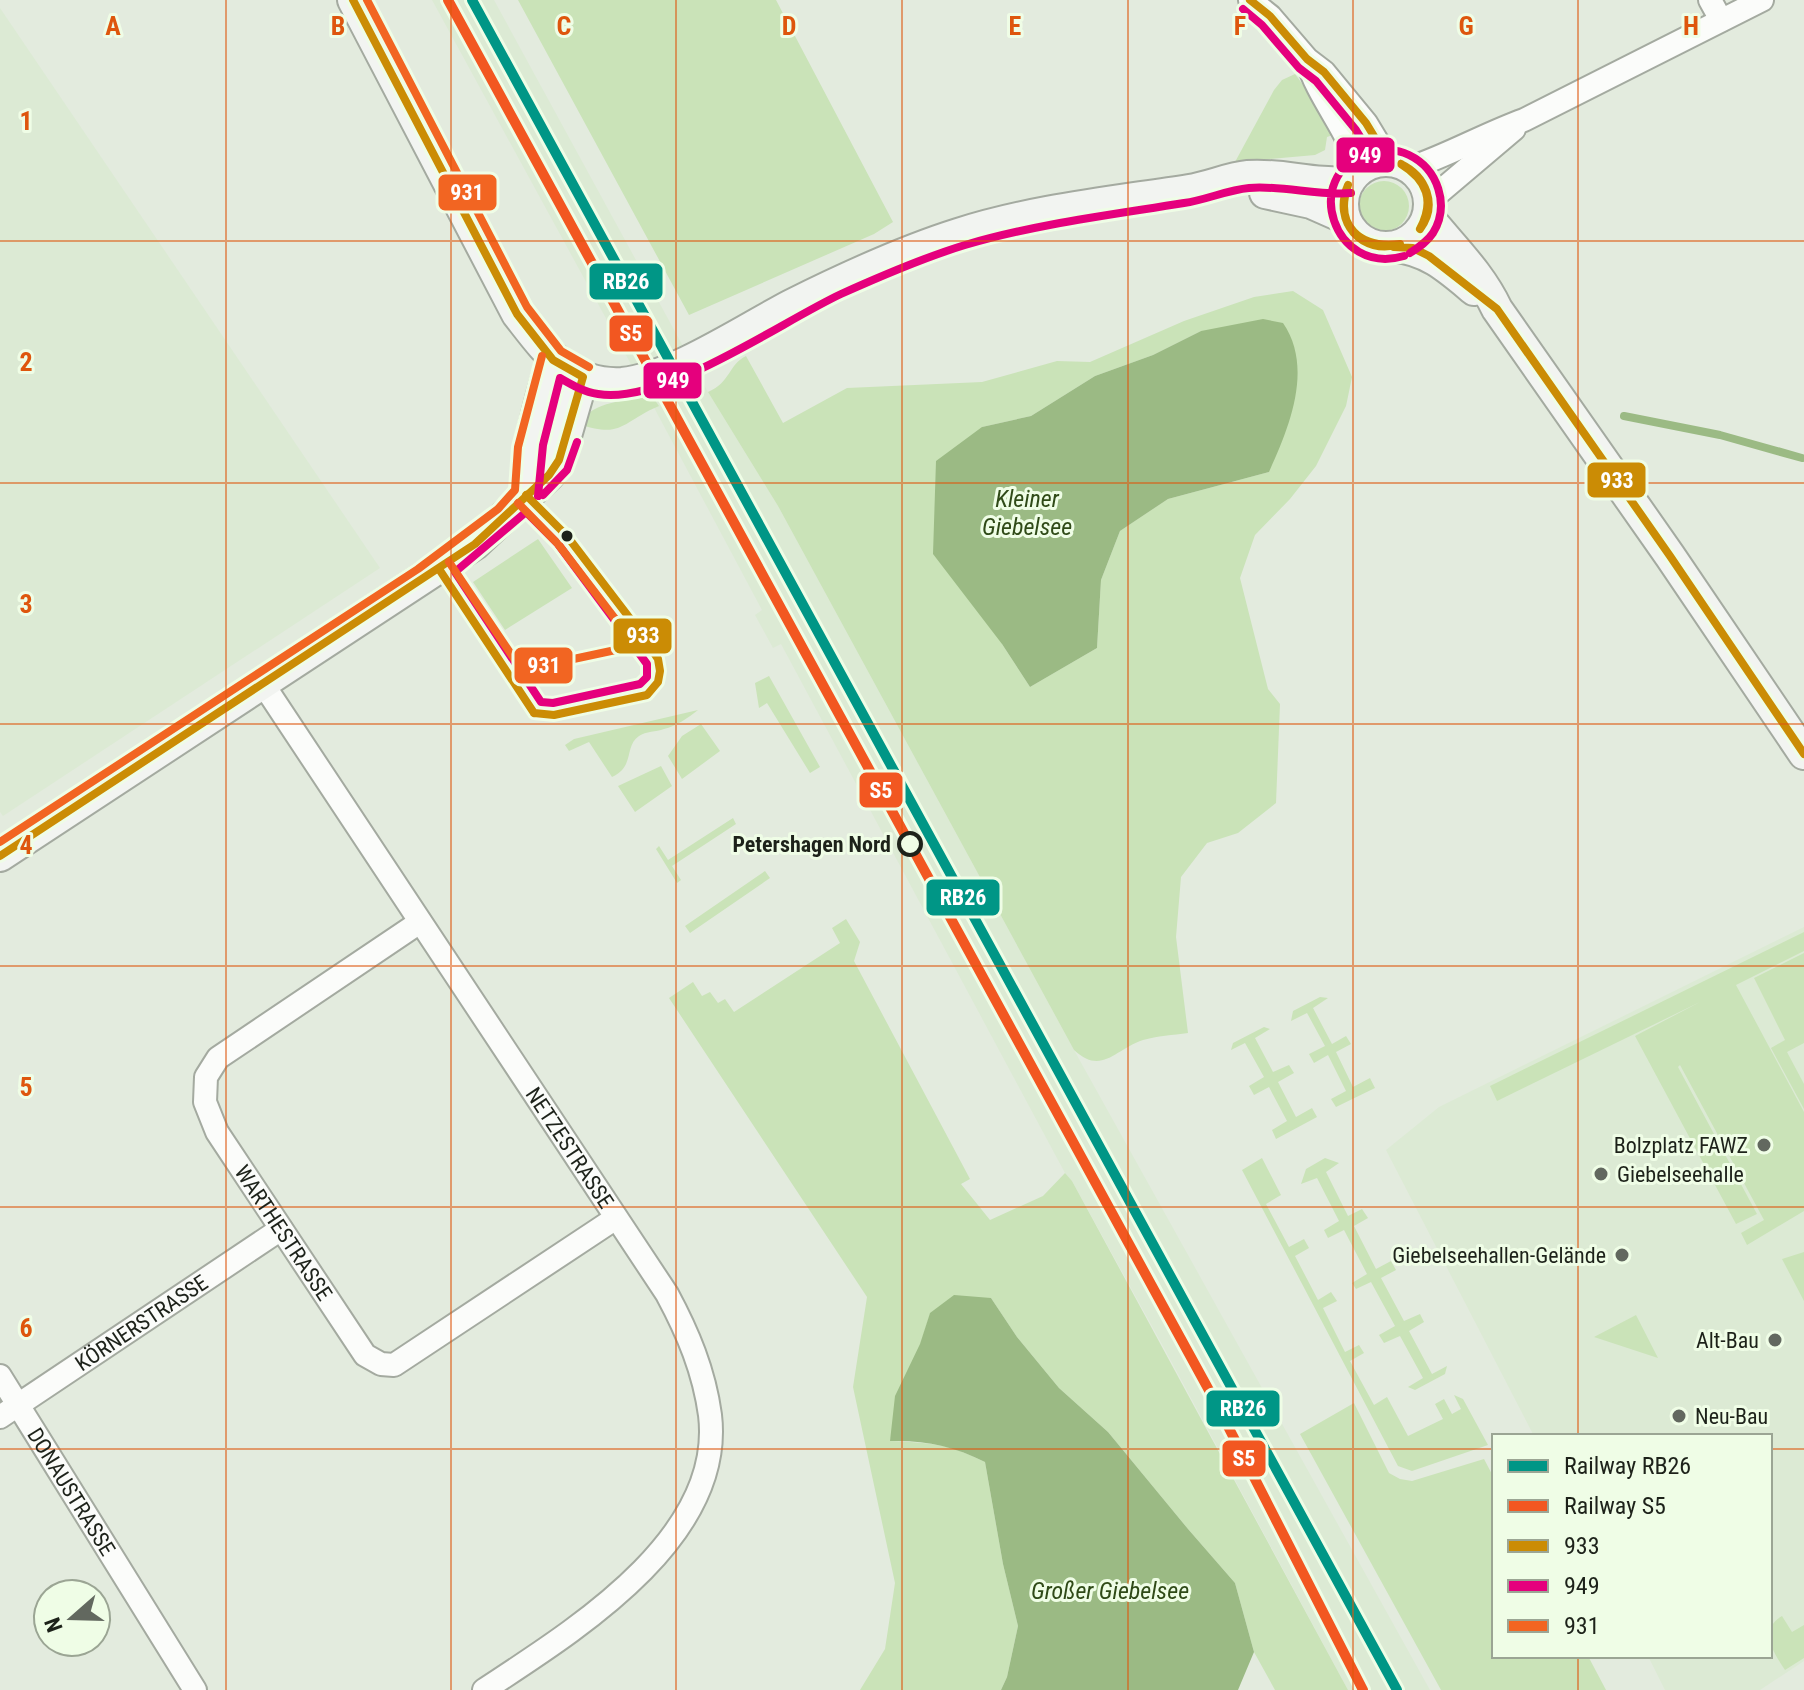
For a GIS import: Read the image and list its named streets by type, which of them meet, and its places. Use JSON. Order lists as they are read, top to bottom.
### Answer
{
  "streets": {
    "street": [
      "NETZESTRASSE",
      "WARTHESTRASSE",
      "KÖRNERSTRASSE",
      "DONAUSTRASSE"
    ]
  },
  "crossings": [
    ["NETZESTRASSE", "WARTHESTRASSE"],
    ["WARTHESTRASSE", "KÖRNERSTRASSE"],
    ["KÖRNERSTRASSE", "DONAUSTRASSE"]
  ],
  "water": ["Kleiner Giebelsee", "Großer Giebelsee"],
  "places": [
    "Petershagen Nord",
    "Bolzplatz FAWZ",
    "Giebelseehalle",
    "Giebelseehallen-Gelände",
    "Alt-Bau",
    "Neu-Bau"
  ],
  "lines": [
    "rail line RB26",
    "rail line S5",
    "transit line 933",
    "transit line 931",
    "transit line 949"
  ],
  "legend": [
    "Railway RB26",
    "Railway S5",
    "933",
    "949",
    "931"
  ],
  "north": "left",
  "grid": {
    "columns": [
      "A",
      "B",
      "C",
      "D",
      "E",
      "F",
      "G",
      "H"
    ],
    "rows": [
      "1",
      "2",
      "3",
      "4",
      "5",
      "6"
    ]
  }
}
